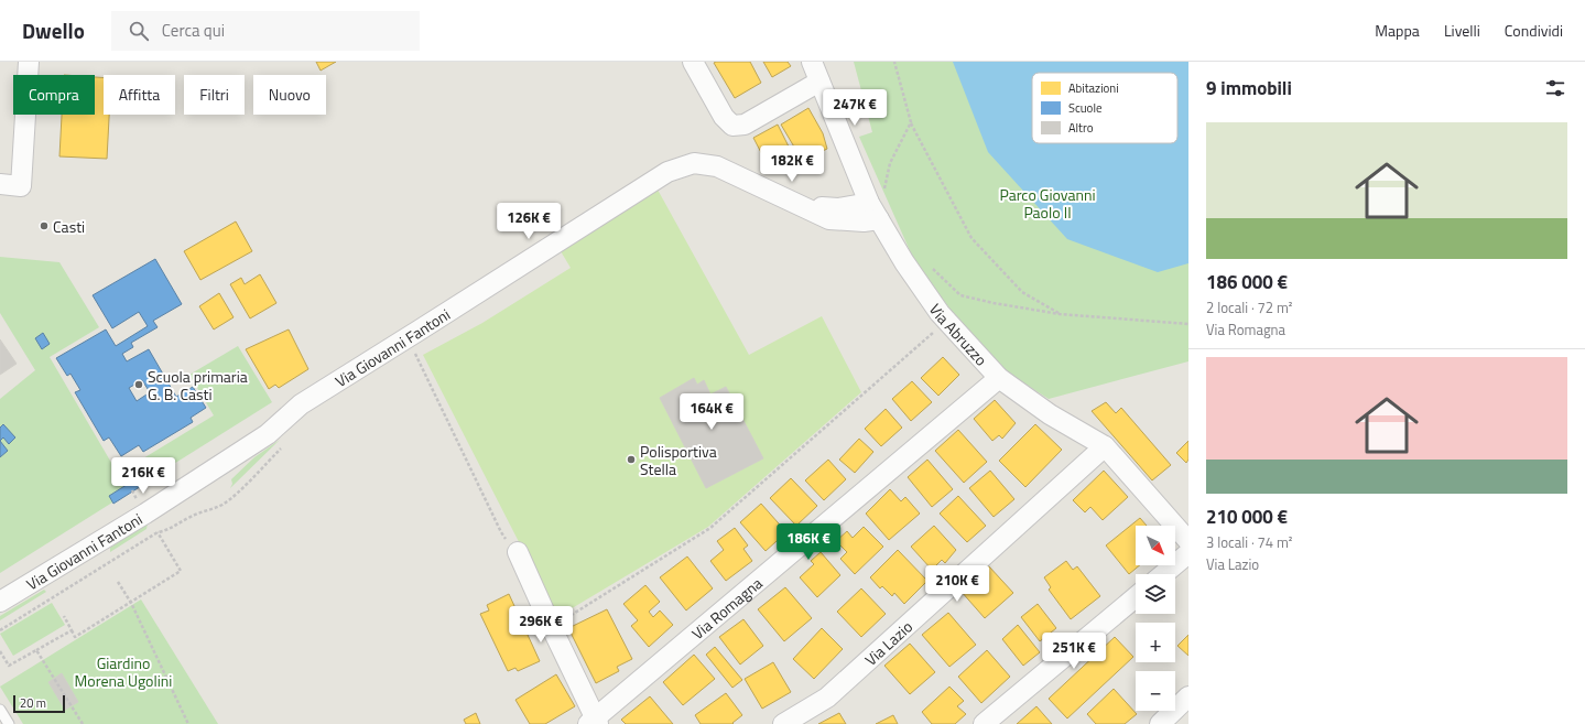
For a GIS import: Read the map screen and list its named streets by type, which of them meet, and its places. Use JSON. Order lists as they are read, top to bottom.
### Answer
{
  "streets": {
    "street": [
      "Via Abruzzo",
      "Via Giovanni Fantoni",
      "Via Romagna",
      "Via Lazio"
    ]
  },
  "crossings": [
    ["Via Abruzzo", "Via Giovanni Fantoni"],
    ["Via Abruzzo", "Via Romagna"],
    ["Via Abruzzo", "Via Lazio"]
  ],
  "parks": ["Parco Giovanni Paolo II", "Giardino Morena Ugolini"],
  "places": ["Casti", "Scuola primaria G. B. Casti", "Polisportiva Stella"],
  "legend": ["Abitazioni", "Scuole", "Altro"],
  "scale_bar": "20 m",
  "north": "bottom right",
  "page": {
    "header": "Dwello",
    "search": "Cerca qui",
    "nav": ["Mappa", "Livelli", "Condividi"],
    "heading": "9 immobili",
    "chip": [
      "Compra",
      "Affitta",
      "Filtri",
      "Nuovo"
    ],
    "price": [
      "247K €",
      "182K €",
      "126K €",
      "164K €",
      "216K €",
      "186K €",
      "210K €",
      "296K €",
      "251K €"
    ],
    "list": [
      {
        "name": "186 000 €",
        "note": "2 locali · 72 m² · Via Romagna"
      },
      {
        "name": "210 000 €",
        "note": "3 locali · 74 m² · Via Lazio"
      }
    ],
    "map_buttons": ["+", "−"],
    "scale": "20 m"
  }
}
